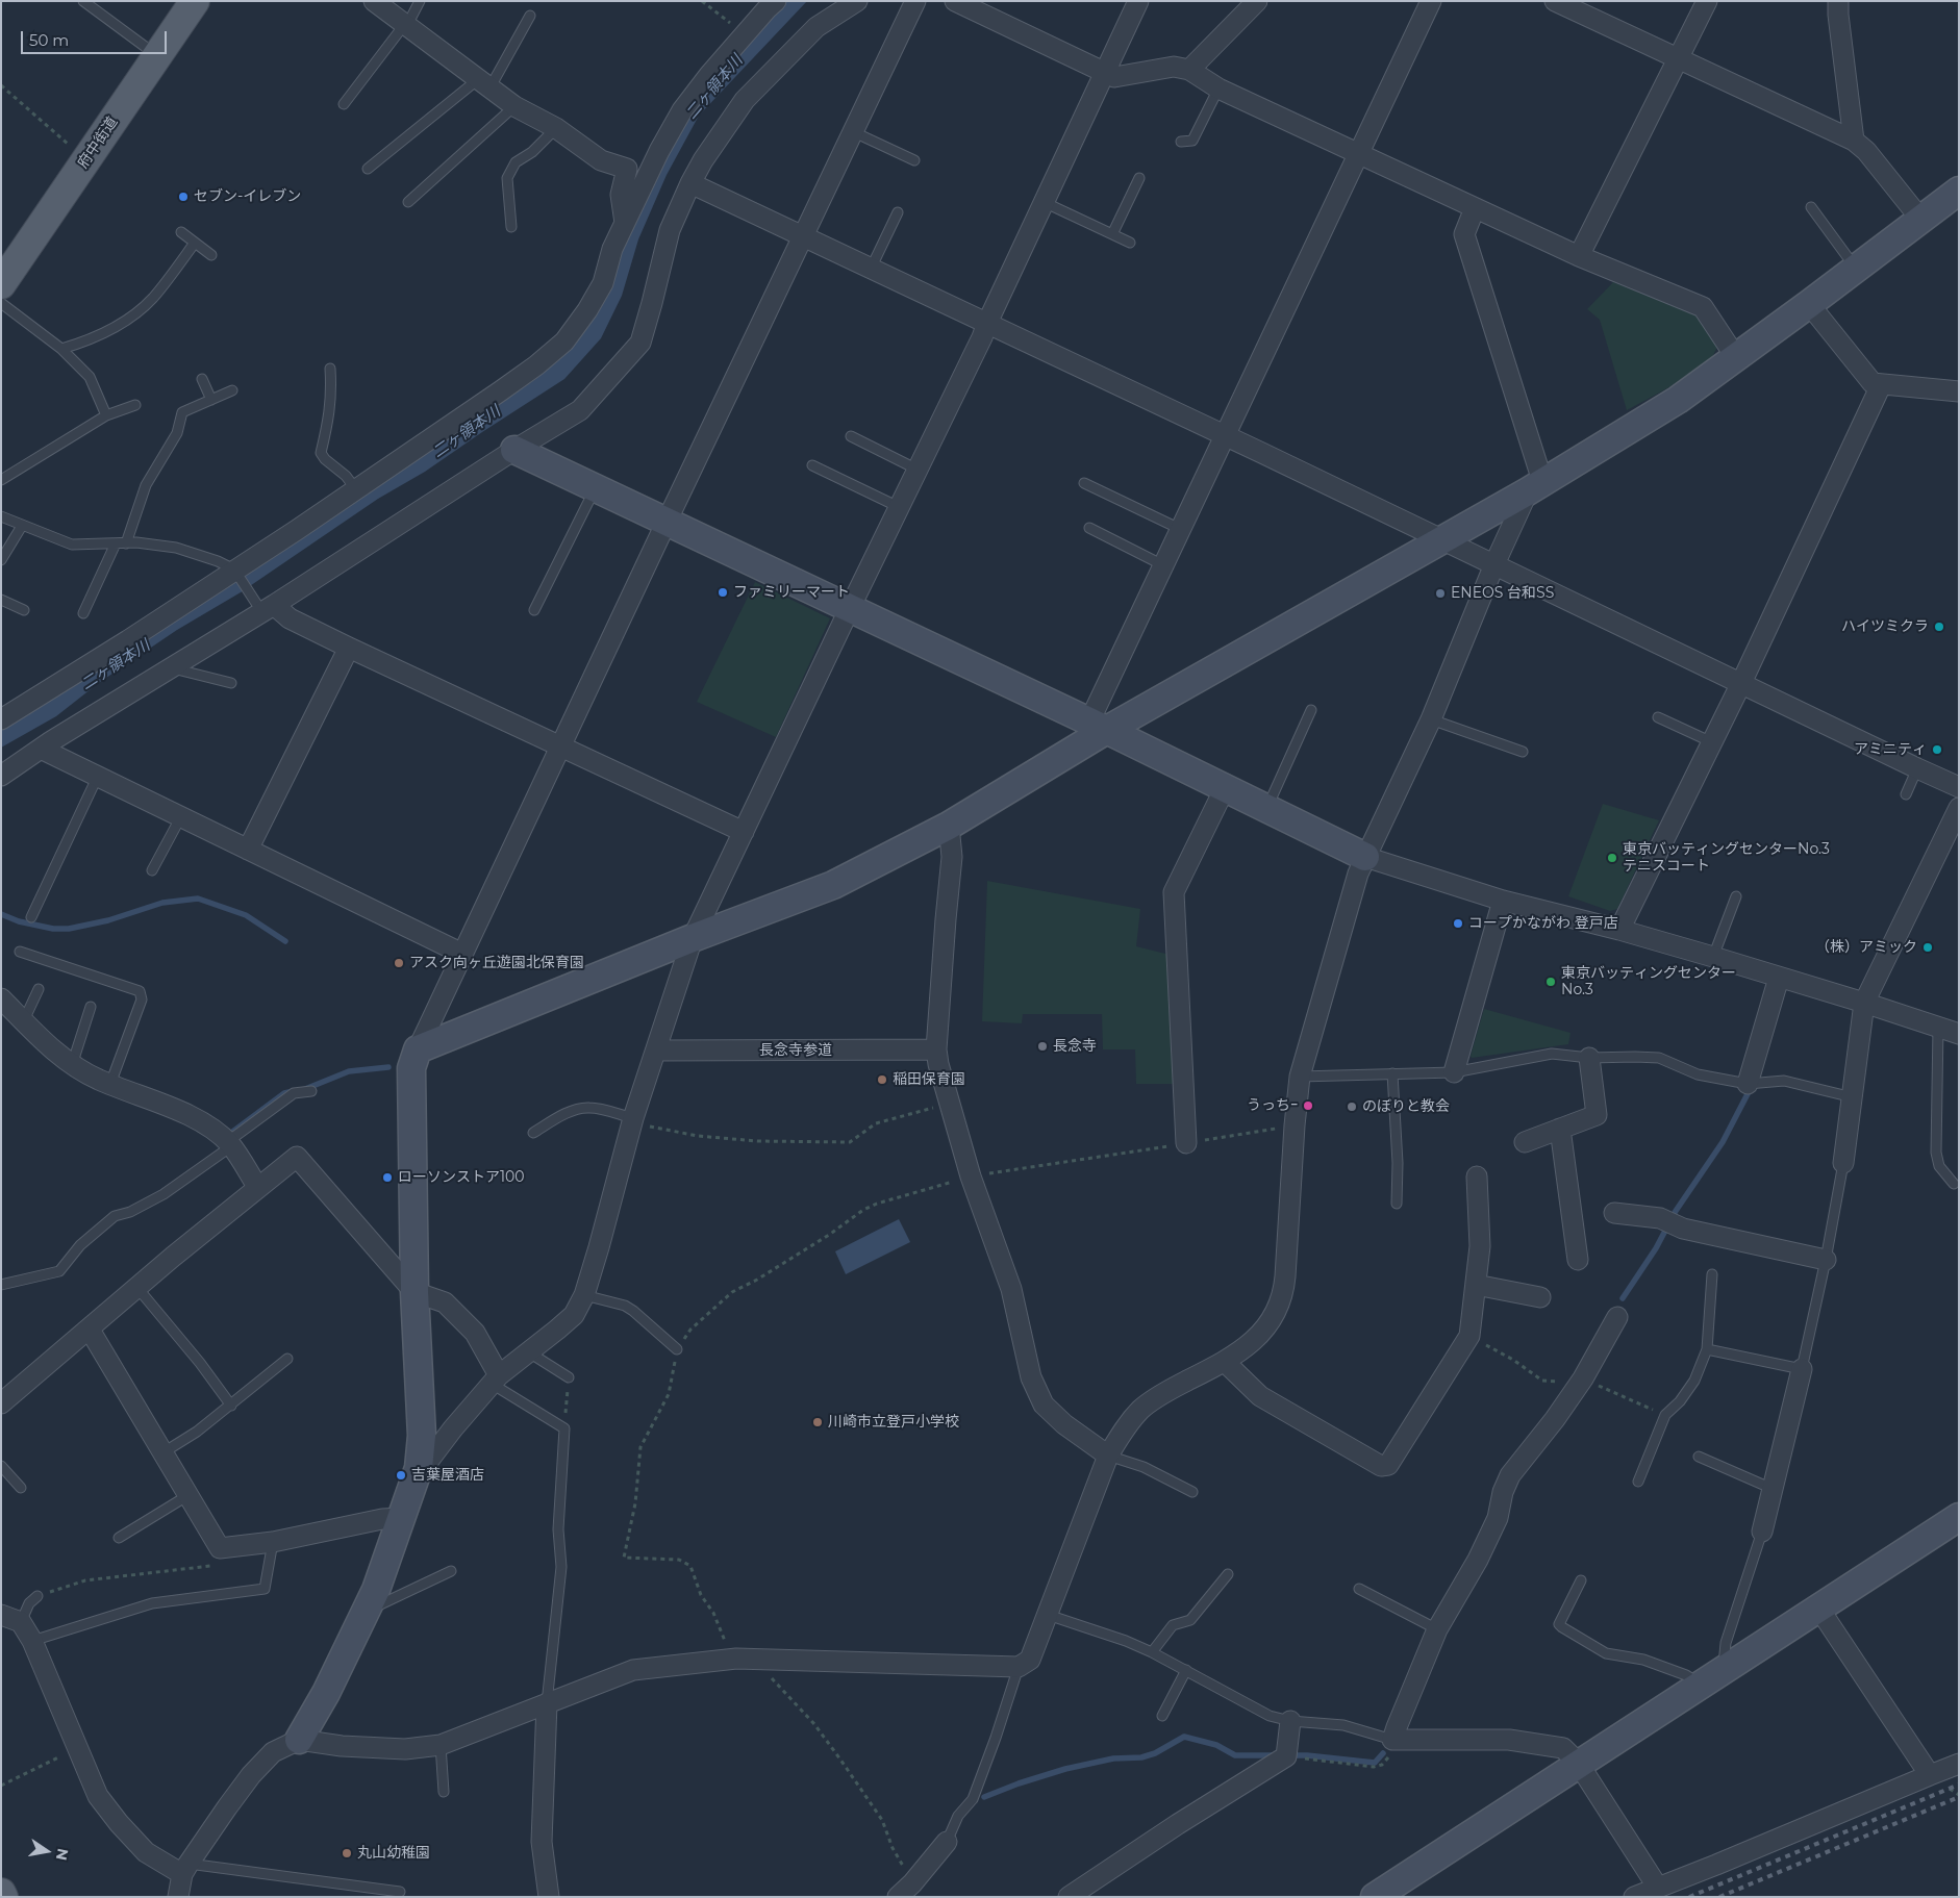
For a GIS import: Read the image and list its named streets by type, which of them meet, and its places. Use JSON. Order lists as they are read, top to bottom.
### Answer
{
  "streets": {
    "main road": ["府中街道"],
    "street": ["長念寺参道"]
  },
  "water": ["二ヶ領本川"],
  "places": [
    "セブン-イレブン",
    "ファミリーマート",
    "ENEOS 台和SS",
    "ハイツミクラ",
    "アミニティ",
    "東京バッティングセンターNo.3 テニスコート",
    "コープかながわ 登戸店",
    "（株）アミック",
    "アスク向ヶ丘遊園北保育園",
    "東京バッティングセンター No.3",
    "長念寺",
    "稲田保育園",
    "うっちｰ",
    "のぼりと教会",
    "ローソンストア100",
    "川崎市立登戸小学校",
    "吉葉屋酒店",
    "丸山幼稚園"
  ],
  "scale_bar": "50 m",
  "north": "right"
}
